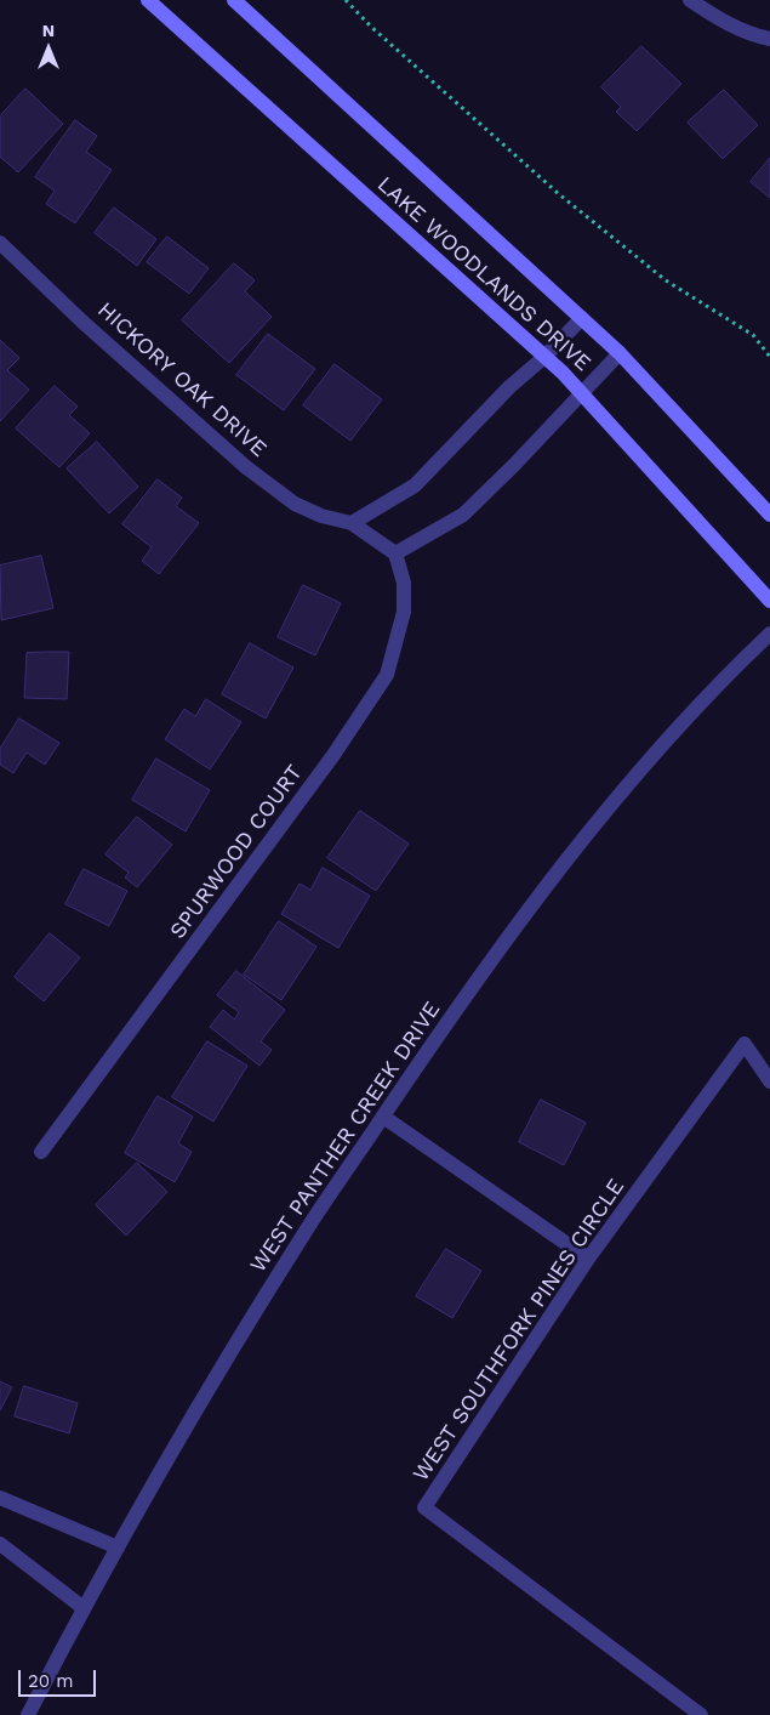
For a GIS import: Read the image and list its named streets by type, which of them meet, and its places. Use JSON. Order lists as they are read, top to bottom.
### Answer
{
  "streets": {
    "main road": ["LAKE WOODLANDS DRIVE"],
    "street": [
      "HICKORY OAK DRIVE",
      "SPURWOOD COURT",
      "WEST PANTHER CREEK DRIVE",
      "WEST SOUTHFORK PINES CIRCLE"
    ]
  },
  "crossings": [
    ["HICKORY OAK DRIVE", "SPURWOOD COURT"]
  ],
  "scale_bar": "20 m",
  "north": "top"
}
